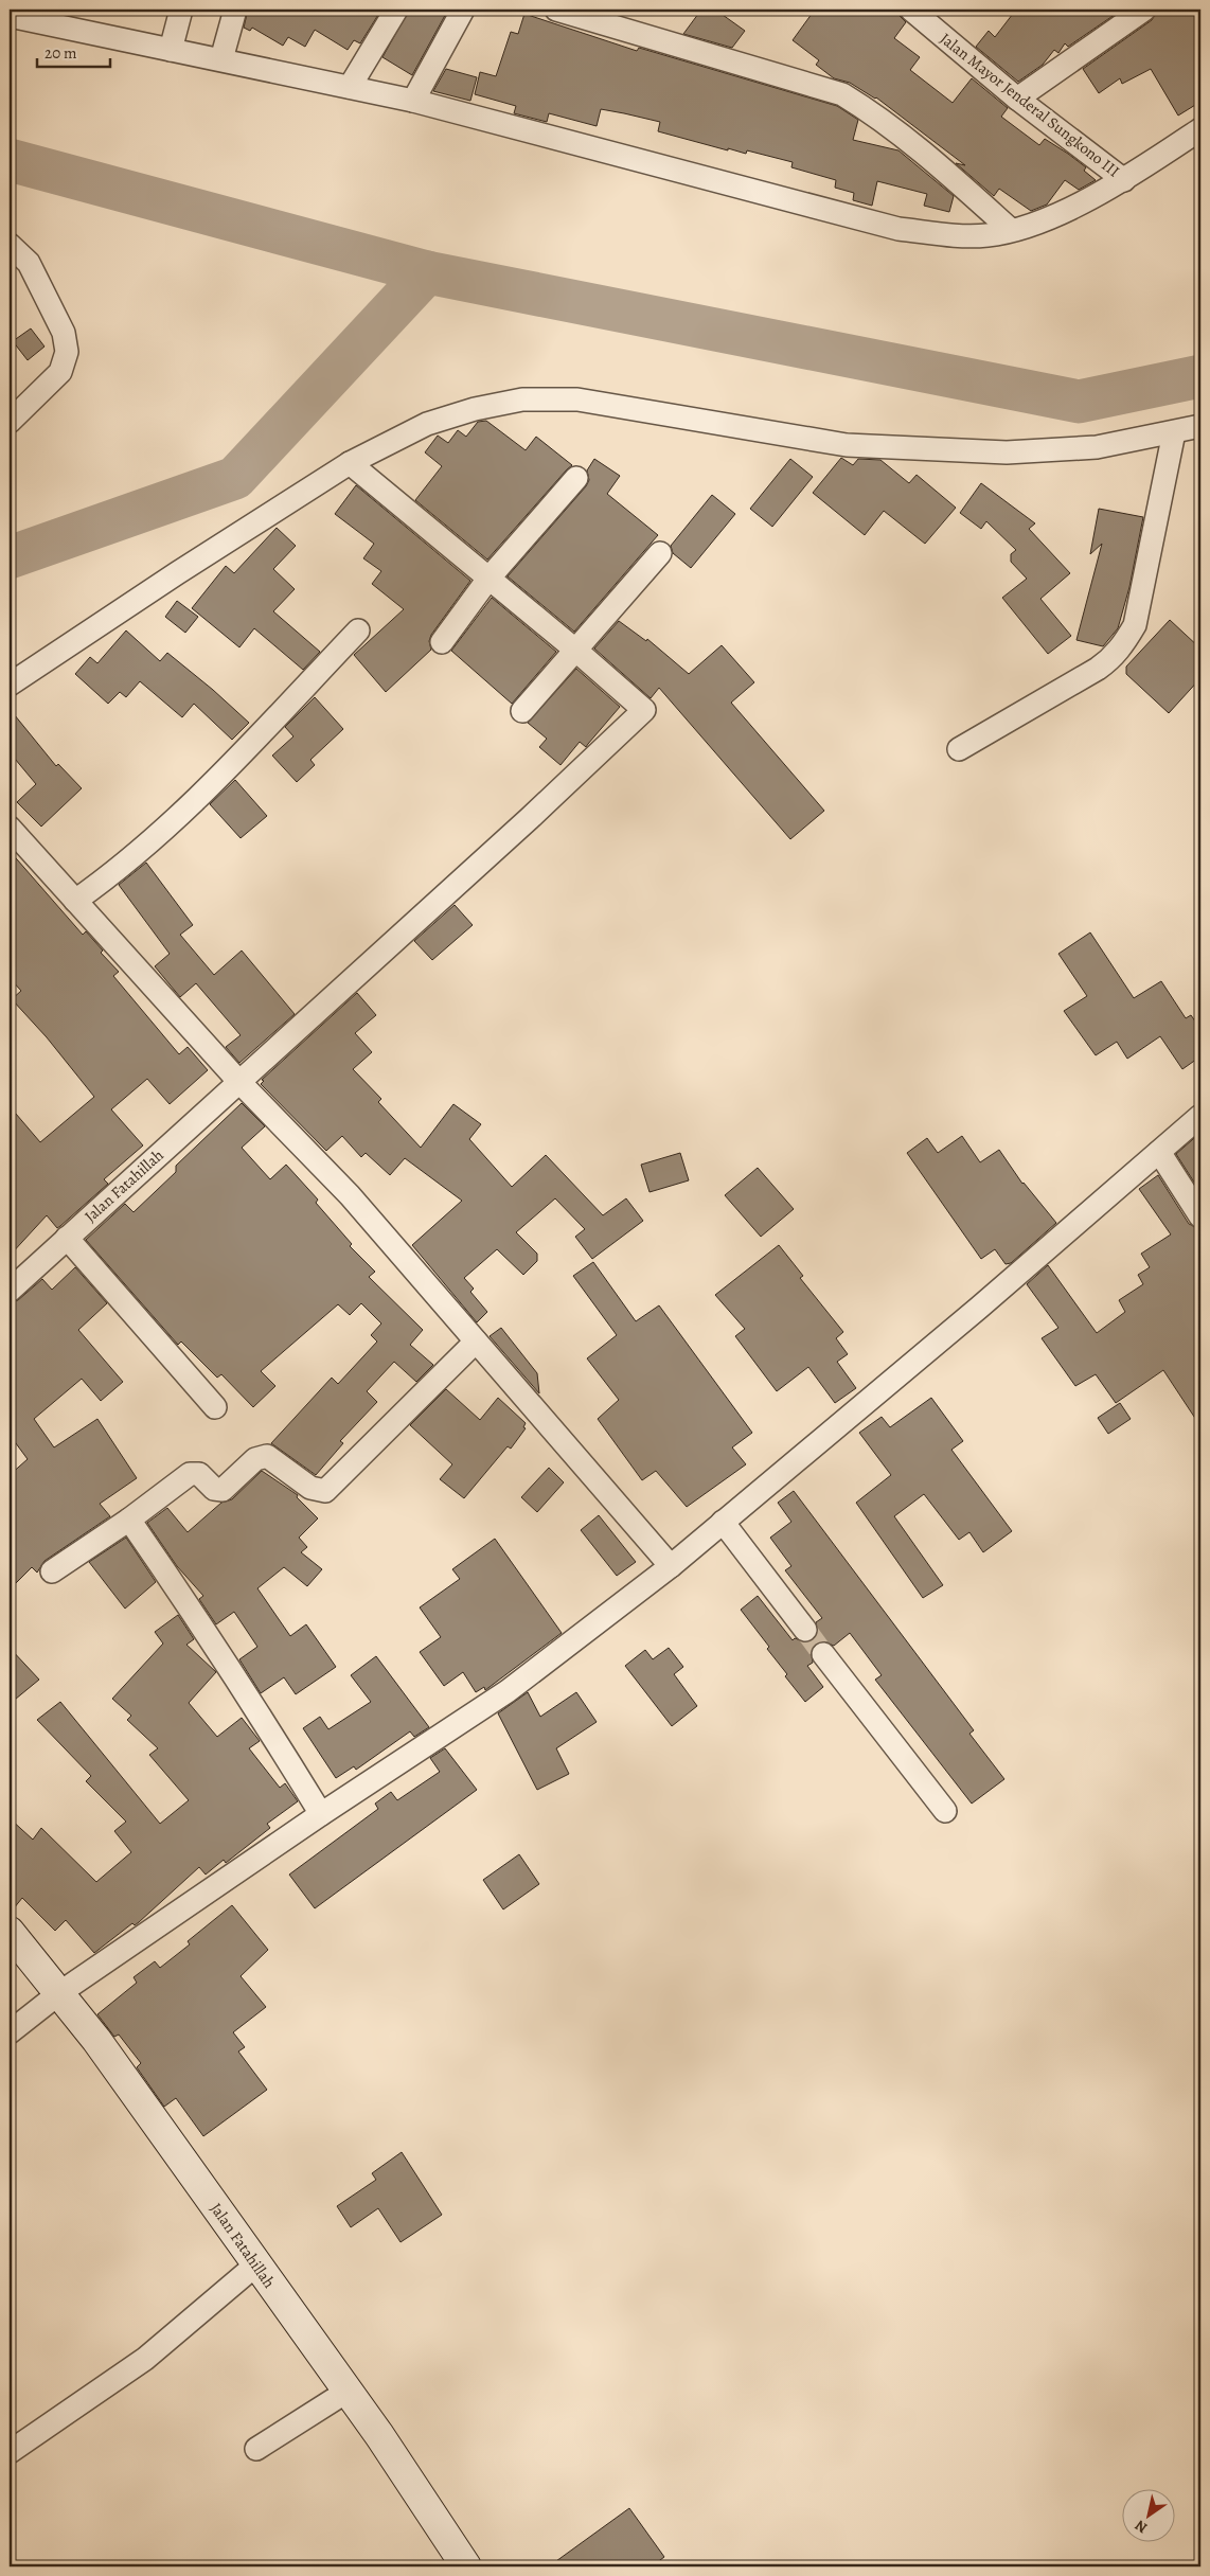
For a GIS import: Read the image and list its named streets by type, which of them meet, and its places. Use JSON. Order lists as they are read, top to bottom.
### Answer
{
  "streets": {
    "street": ["Jalan Mayor Jenderal Sungkono III", "Jalan Fatahillah"]
  },
  "scale_bar": "20 m",
  "north": "bottom left"
}
